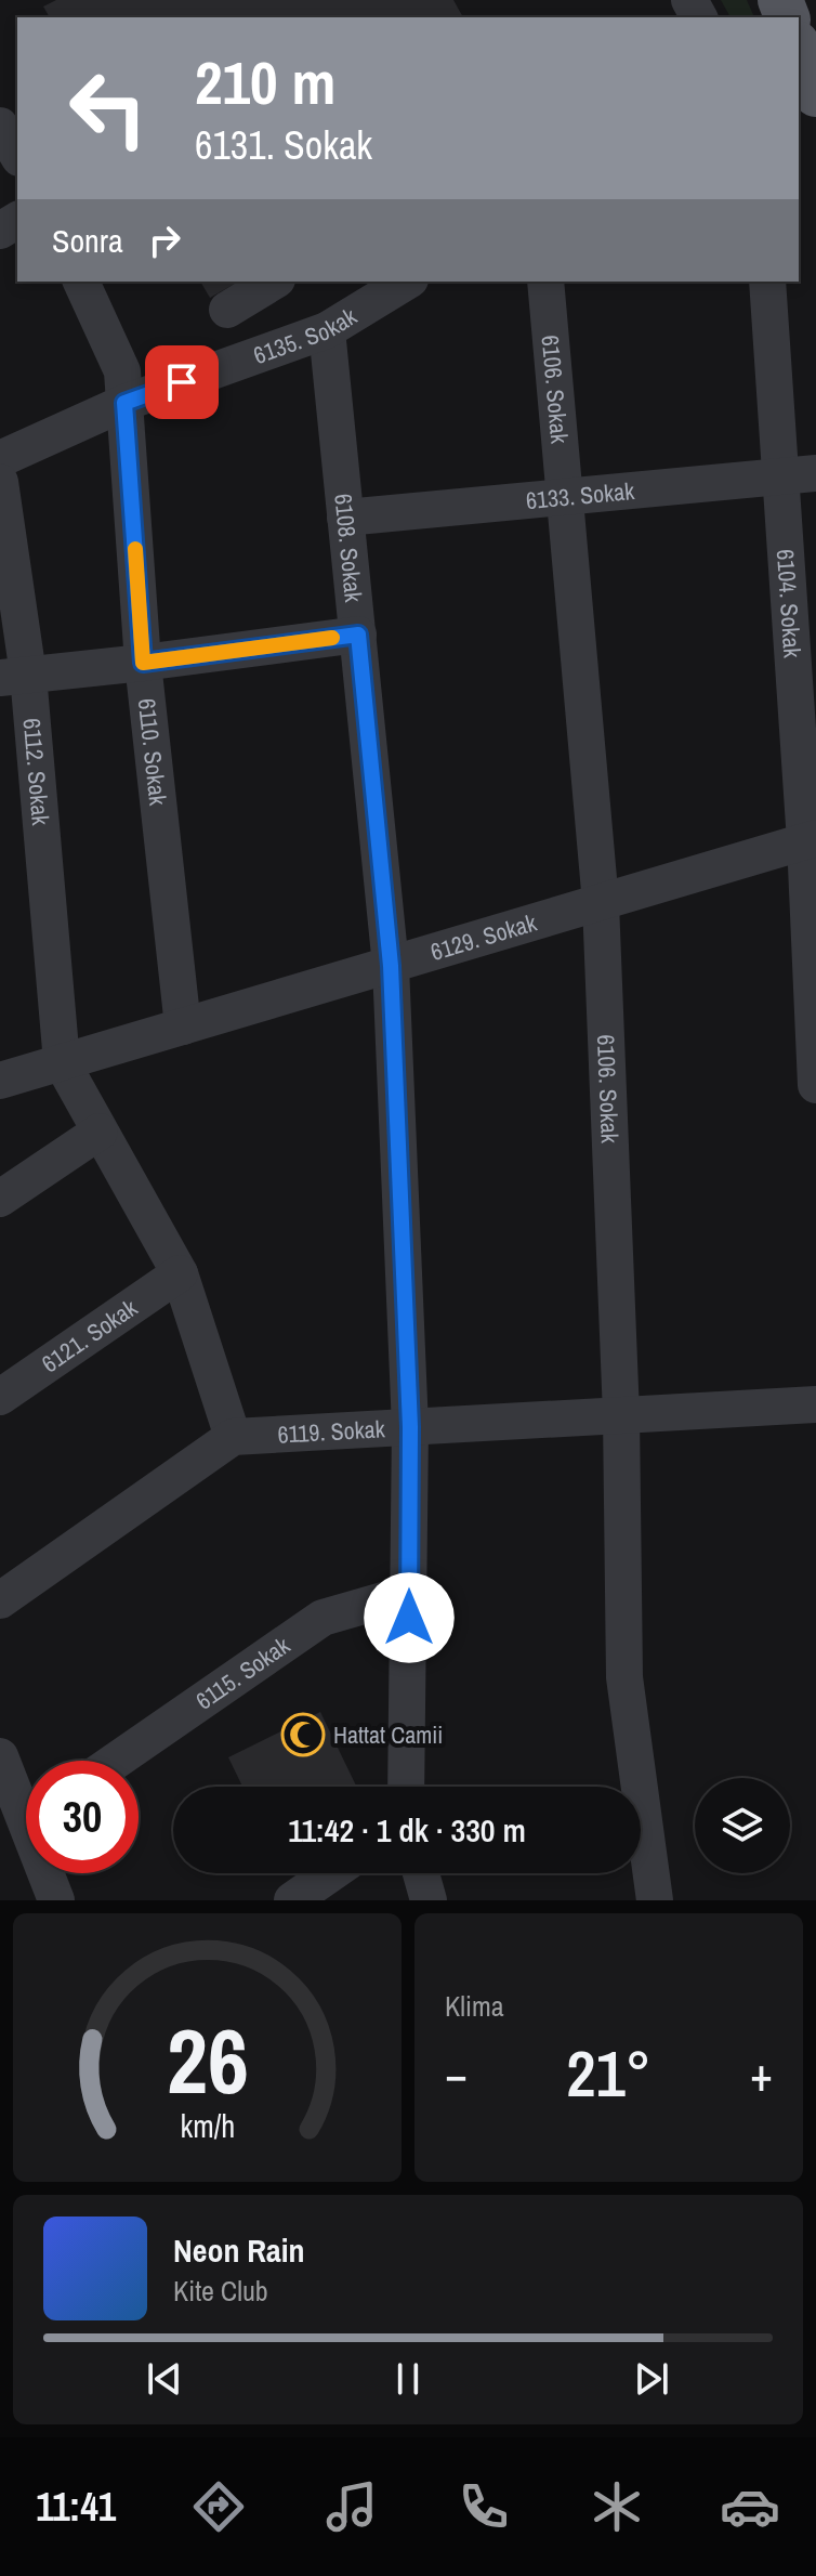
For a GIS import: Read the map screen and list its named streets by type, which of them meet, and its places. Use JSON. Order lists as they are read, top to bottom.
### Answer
{
  "streets": {
    "street": [
      "6135. Sokak",
      "6106. Sokak",
      "6133. Sokak",
      "6108. Sokak",
      "6104. Sokak",
      "6110. Sokak",
      "6112. Sokak",
      "6129. Sokak",
      "6121. Sokak",
      "6119. Sokak",
      "6115. Sokak"
    ]
  },
  "crossings": [
    ["6135. Sokak", "6108. Sokak"],
    ["6135. Sokak", "6110. Sokak"],
    ["6106. Sokak", "6133. Sokak"],
    ["6106. Sokak", "6129. Sokak"],
    ["6106. Sokak", "6119. Sokak"],
    ["6133. Sokak", "6108. Sokak"],
    ["6133. Sokak", "6104. Sokak"],
    ["6108. Sokak", "6129. Sokak"],
    ["6108. Sokak", "6119. Sokak"],
    ["6108. Sokak", "6115. Sokak"],
    ["6104. Sokak", "6129. Sokak"],
    ["6110. Sokak", "6129. Sokak"],
    ["6112. Sokak", "6129. Sokak"]
  ],
  "places": {
    "mosque": ["Hattat Camii"]
  },
  "page": {
    "turn": ["210 m", "6131. Sokak"],
    "then": "Sonra",
    "limit": "30",
    "trip": "11:42 · 1 dk · 330 m",
    "tile": "Klima",
    "heat": ["−", "21°", "+"],
    "song": ["Neon Rain", "Kite Club"],
    "tabs": "11:41",
    "gauge": ["26", "km/h"]
  }
}
